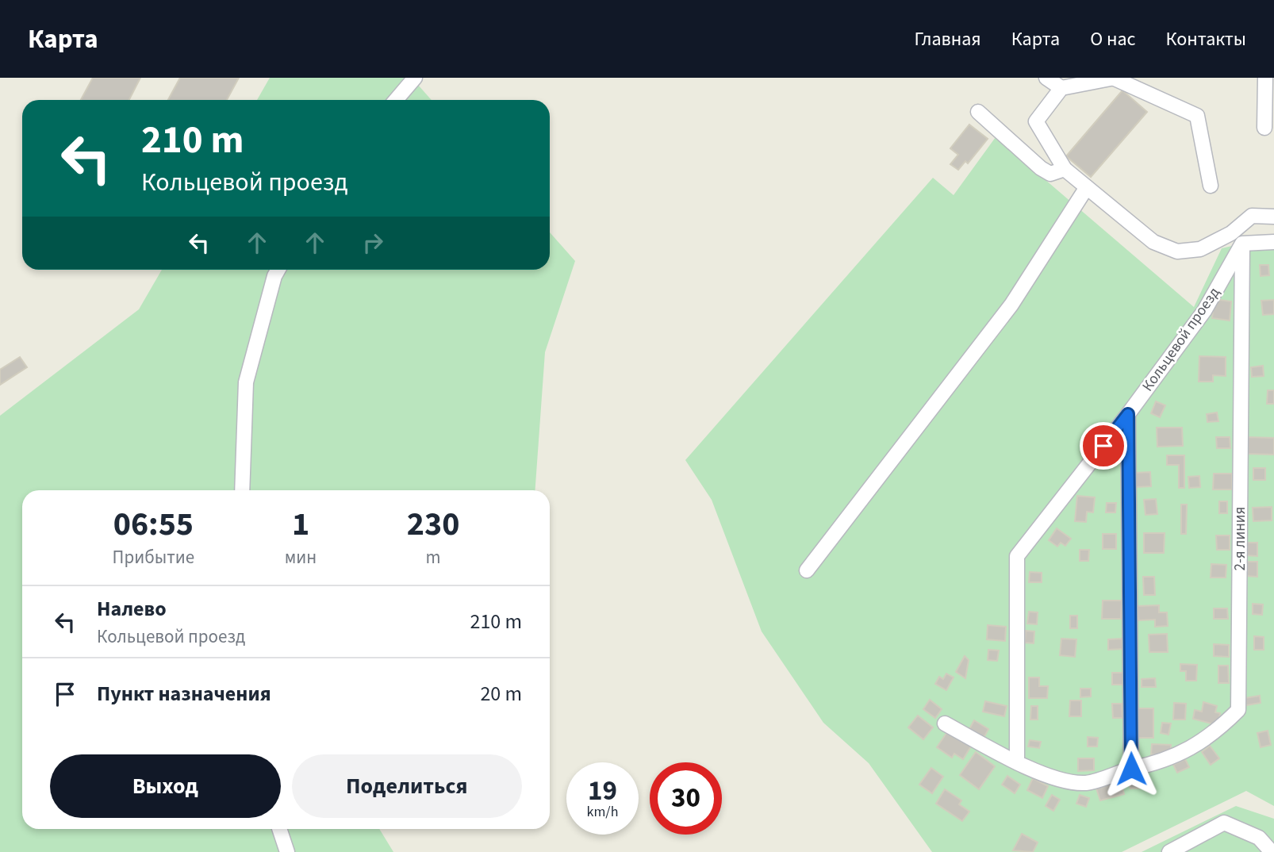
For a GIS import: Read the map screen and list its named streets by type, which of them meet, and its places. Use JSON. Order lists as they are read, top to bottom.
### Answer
{
  "streets": {
    "street": ["Кольцевой проезд", "2-я линия"]
  },
  "crossings": [
    ["Кольцевой проезд", "2-я линия"]
  ],
  "page": {
    "header": "Карта",
    "nav": [
      "Главная",
      "Карта",
      "О нас",
      "Контакты"
    ],
    "turn": ["210 m", "Кольцевой проезд"],
    "eta": [
      "06:55",
      "Прибытие",
      "1",
      "мин",
      "230",
      "m"
    ],
    "list": [
      {
        "name": "Налево",
        "note": "Кольцевой проезд",
        "value": "210 m"
      },
      {
        "name": "Пункт назначения",
        "value": "20 m"
      }
    ],
    "buttons": ["Выход", "Поделиться"],
    "speed": "19 km/h",
    "limit": "30"
  }
}
